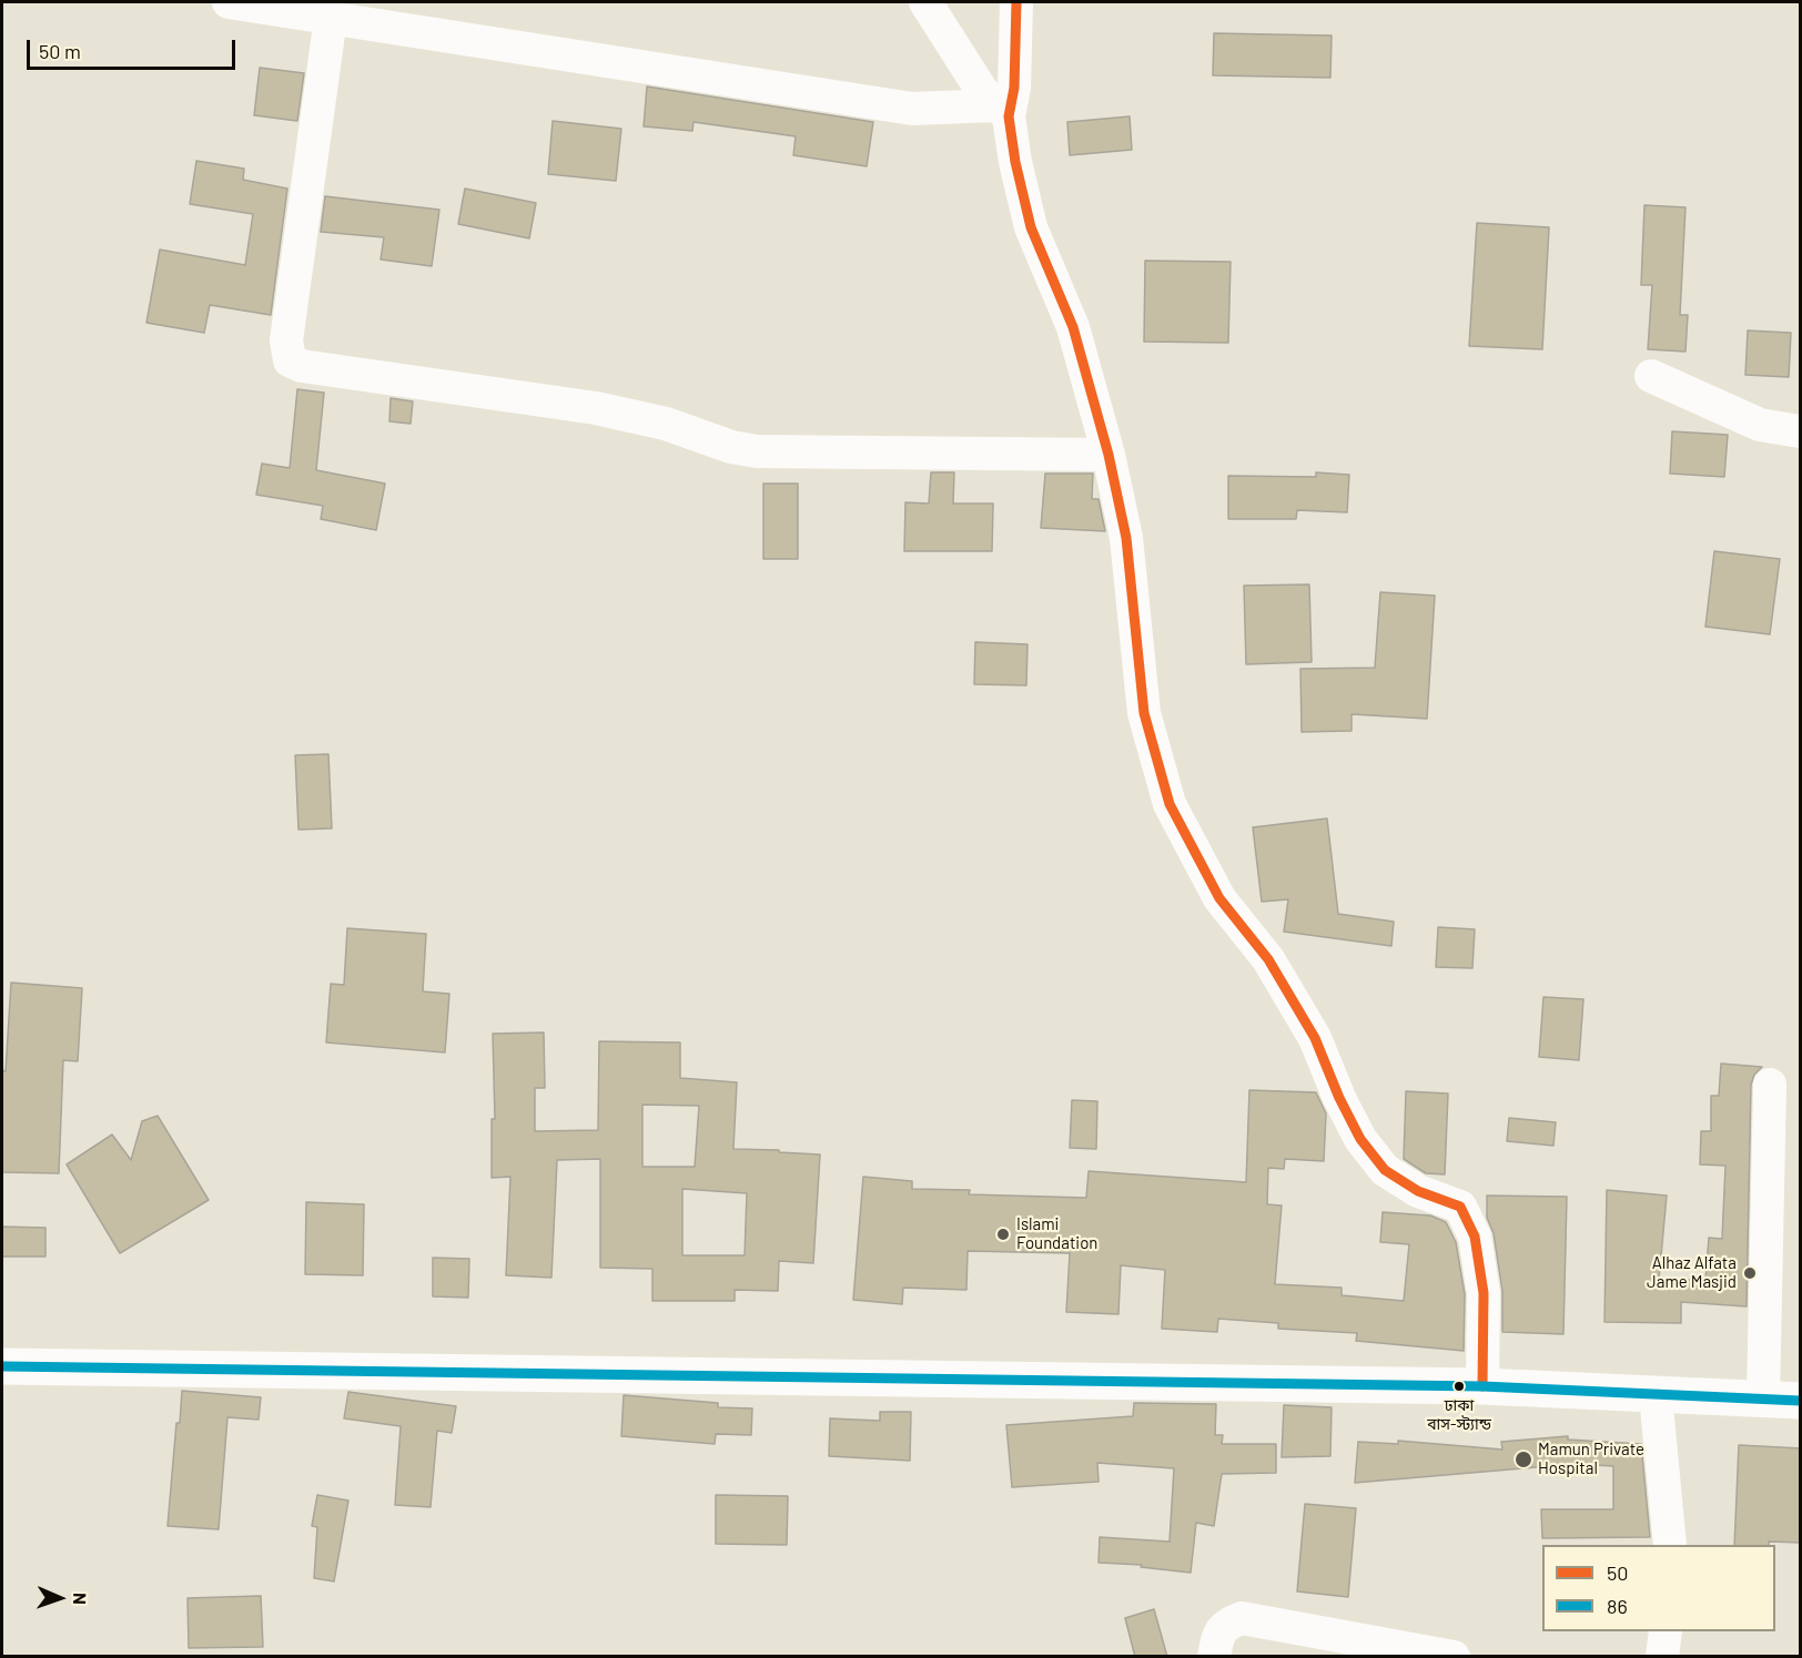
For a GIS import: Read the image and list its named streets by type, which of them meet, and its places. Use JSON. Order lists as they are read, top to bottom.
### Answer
{
  "places": [
    "Islami Foundation",
    "Alhaz Alfata Jame Masjid",
    "ঢাকা বাস-স্ট্যান্ড",
    "Mamun Private Hospital"
  ],
  "lines": ["transit line 50", "transit line 86"],
  "legend": ["50", "86"],
  "scale_bar": "50 m",
  "north": "right"
}
